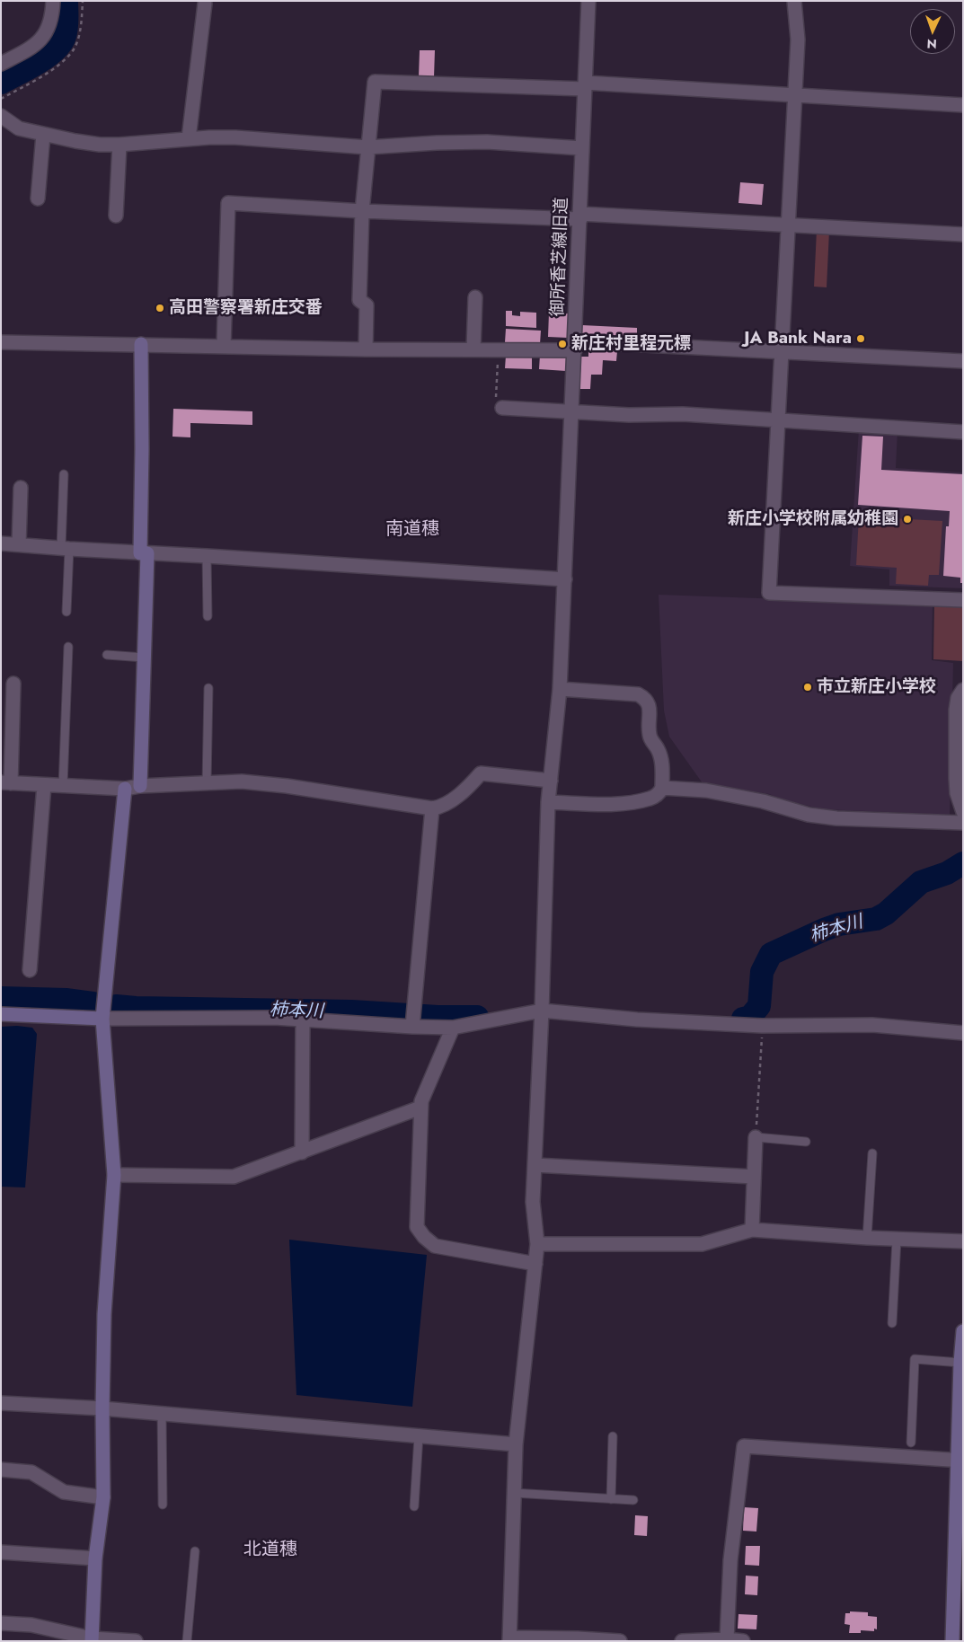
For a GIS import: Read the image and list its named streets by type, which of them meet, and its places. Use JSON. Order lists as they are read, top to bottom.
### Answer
{
  "streets": {
    "street": ["御所香芝線旧道"]
  },
  "districts": ["南道穗", "北道穗"],
  "water": ["柿本川"],
  "places": [
    "高田警察署新庄交番",
    "JA Bank Nara",
    "新庄村里程元標",
    "新庄小学校附属幼稚園",
    "市立新庄小学校"
  ],
  "north": "bottom"
}
